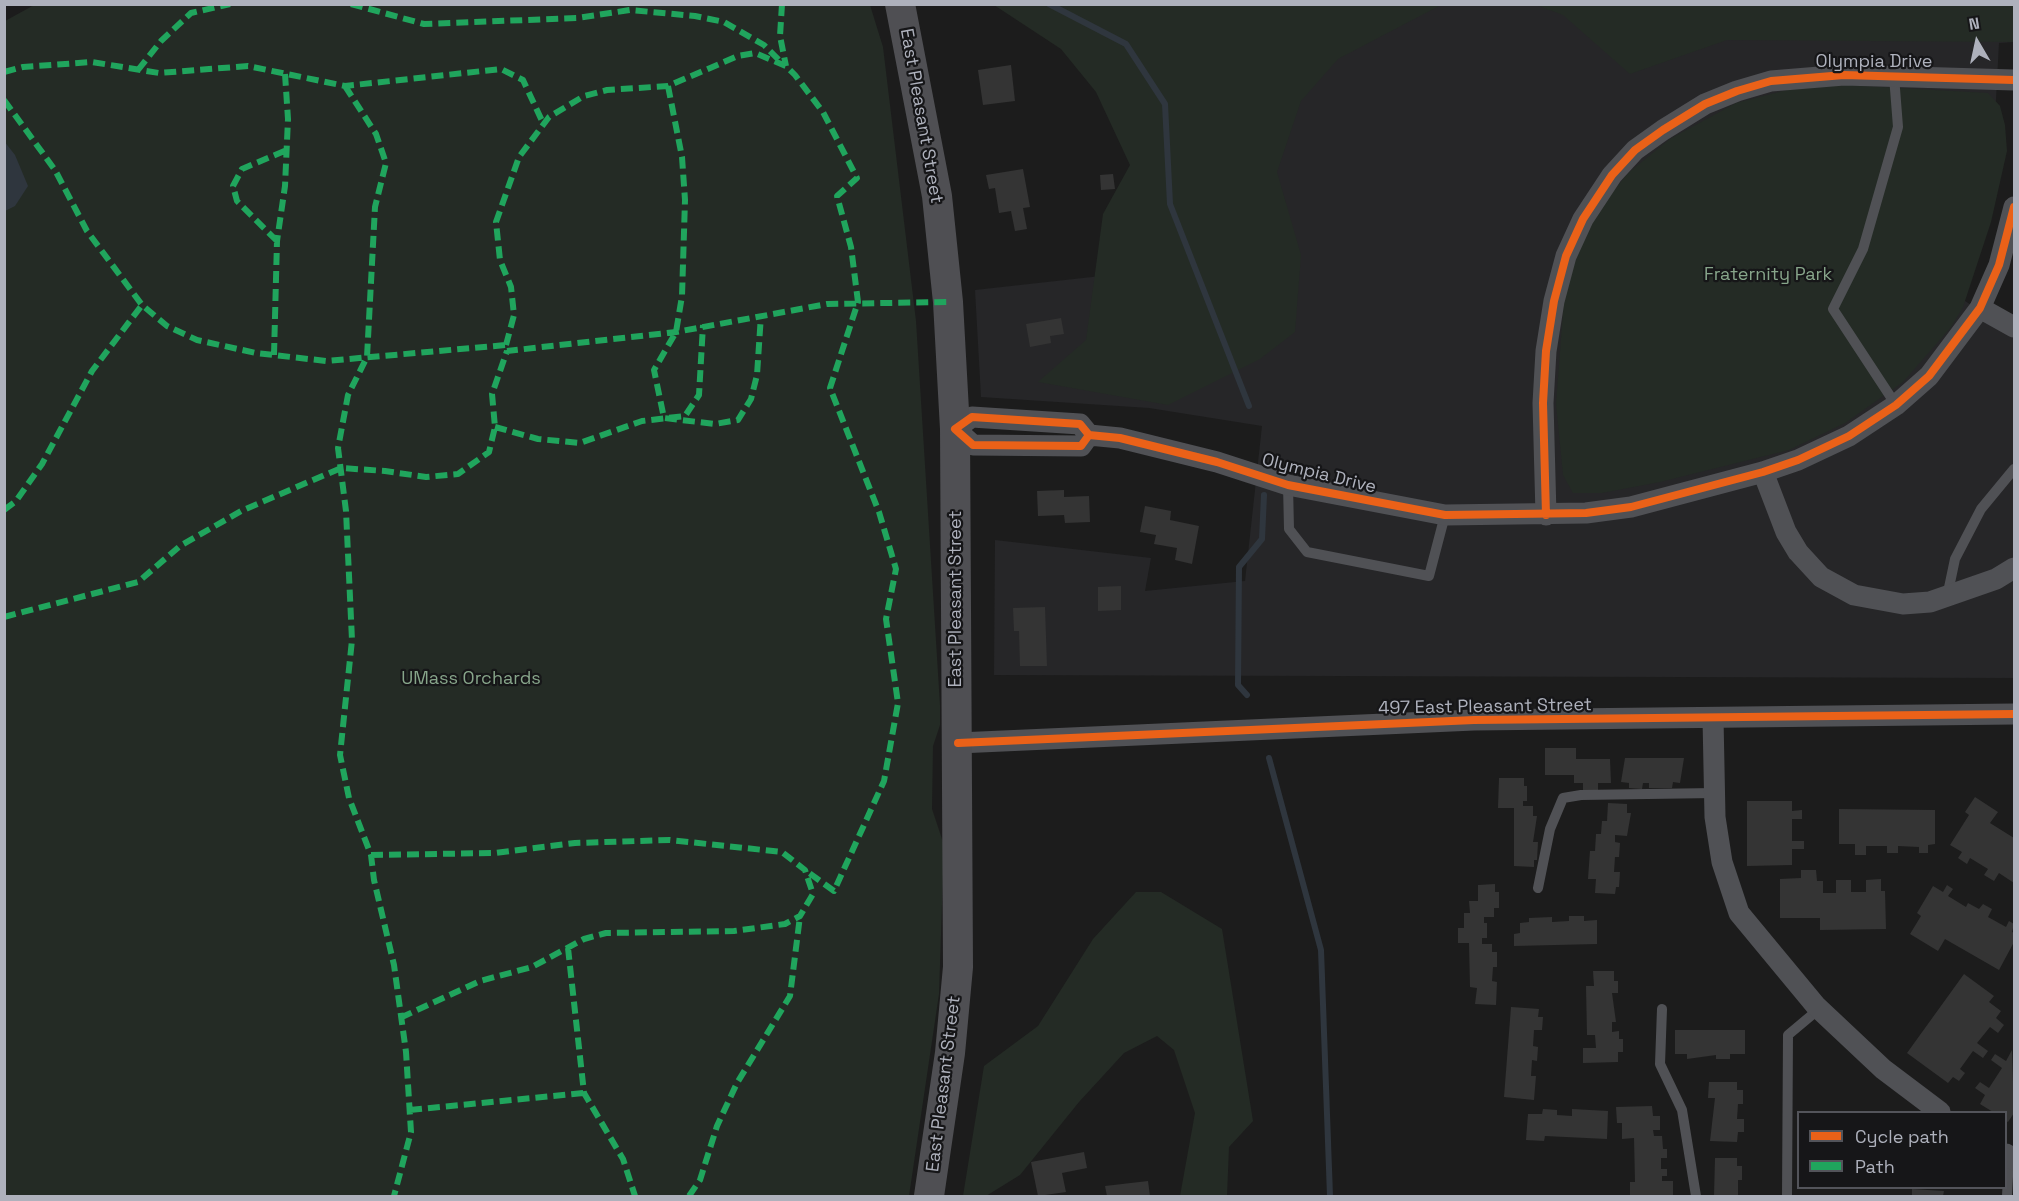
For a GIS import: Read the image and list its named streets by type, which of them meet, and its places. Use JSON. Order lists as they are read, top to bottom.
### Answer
{
  "streets": {
    "main road": ["East Pleasant Street"],
    "street": ["Olympia Drive", "497 East Pleasant Street"]
  },
  "crossings": [
    ["Olympia Drive", "East Pleasant Street"],
    ["East Pleasant Street", "497 East Pleasant Street"]
  ],
  "parks": ["Fraternity Park", "UMass Orchards"],
  "legend": ["Cycle path", "Path"],
  "north": "top"
}
